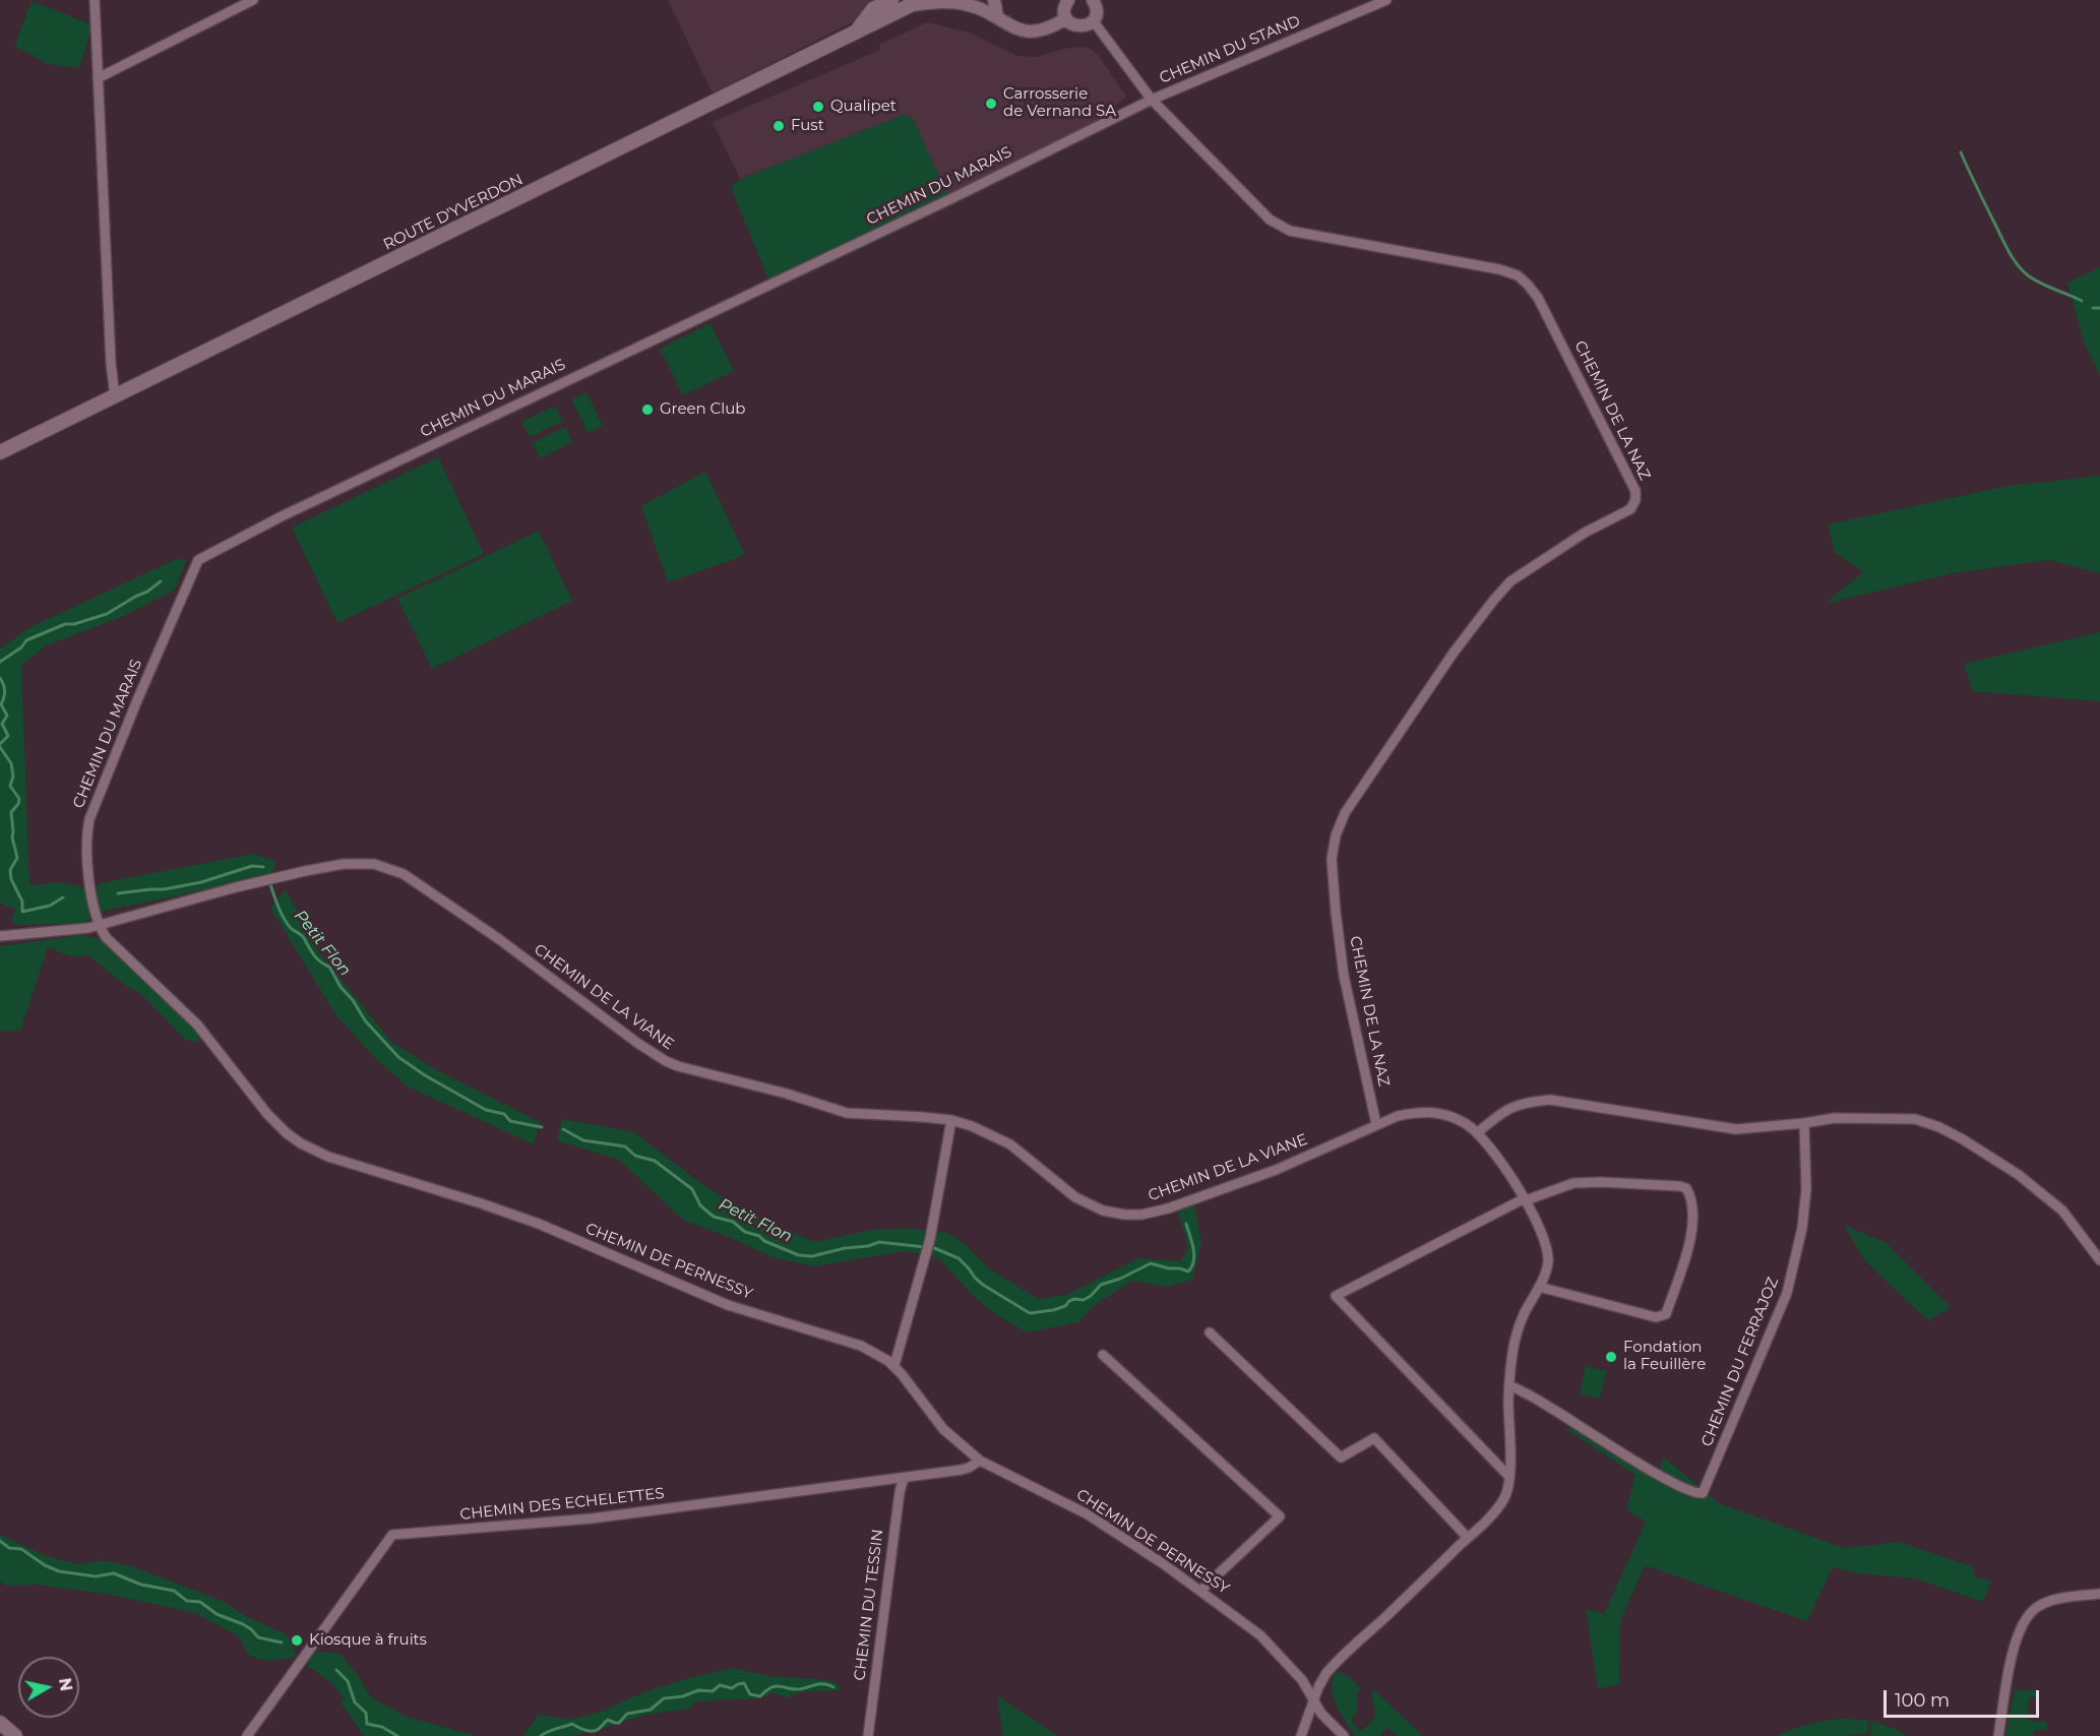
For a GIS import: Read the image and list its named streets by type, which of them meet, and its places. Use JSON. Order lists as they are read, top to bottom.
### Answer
{
  "streets": {
    "main road": ["ROUTE D'YVERDON"],
    "street": [
      "CHEMIN DU STAND",
      "CHEMIN DU MARAIS",
      "CHEMIN DE LA NAZ",
      "CHEMIN DE LA VIANE",
      "CHEMIN DE PERNESSY",
      "CHEMIN DU FERRAJOZ",
      "CHEMIN DES ECHELETTES",
      "CHEMIN DU TESSIN"
    ]
  },
  "crossings": [
    ["CHEMIN DU STAND", "CHEMIN DU MARAIS"],
    ["CHEMIN DU STAND", "CHEMIN DE LA NAZ"],
    ["CHEMIN DU MARAIS", "CHEMIN DE LA NAZ"],
    ["CHEMIN DU MARAIS", "CHEMIN DE LA VIANE"],
    ["CHEMIN DU MARAIS", "CHEMIN DE PERNESSY"],
    ["CHEMIN DE LA NAZ", "CHEMIN DE LA VIANE"],
    ["CHEMIN DE LA VIANE", "CHEMIN DE PERNESSY"],
    ["CHEMIN DE LA VIANE", "CHEMIN DU FERRAJOZ"],
    ["CHEMIN DE PERNESSY", "CHEMIN DES ECHELETTES"],
    ["CHEMIN DES ECHELETTES", "CHEMIN DU TESSIN"]
  ],
  "water": ["Petit Flon"],
  "places": [
    "Carrosserie de Vernand SA",
    "Qualipet",
    "Fust",
    "Green Club",
    "Fondation la Feuillère",
    "Kiosque à fruits"
  ],
  "scale_bar": "100 m",
  "north": "right"
}
